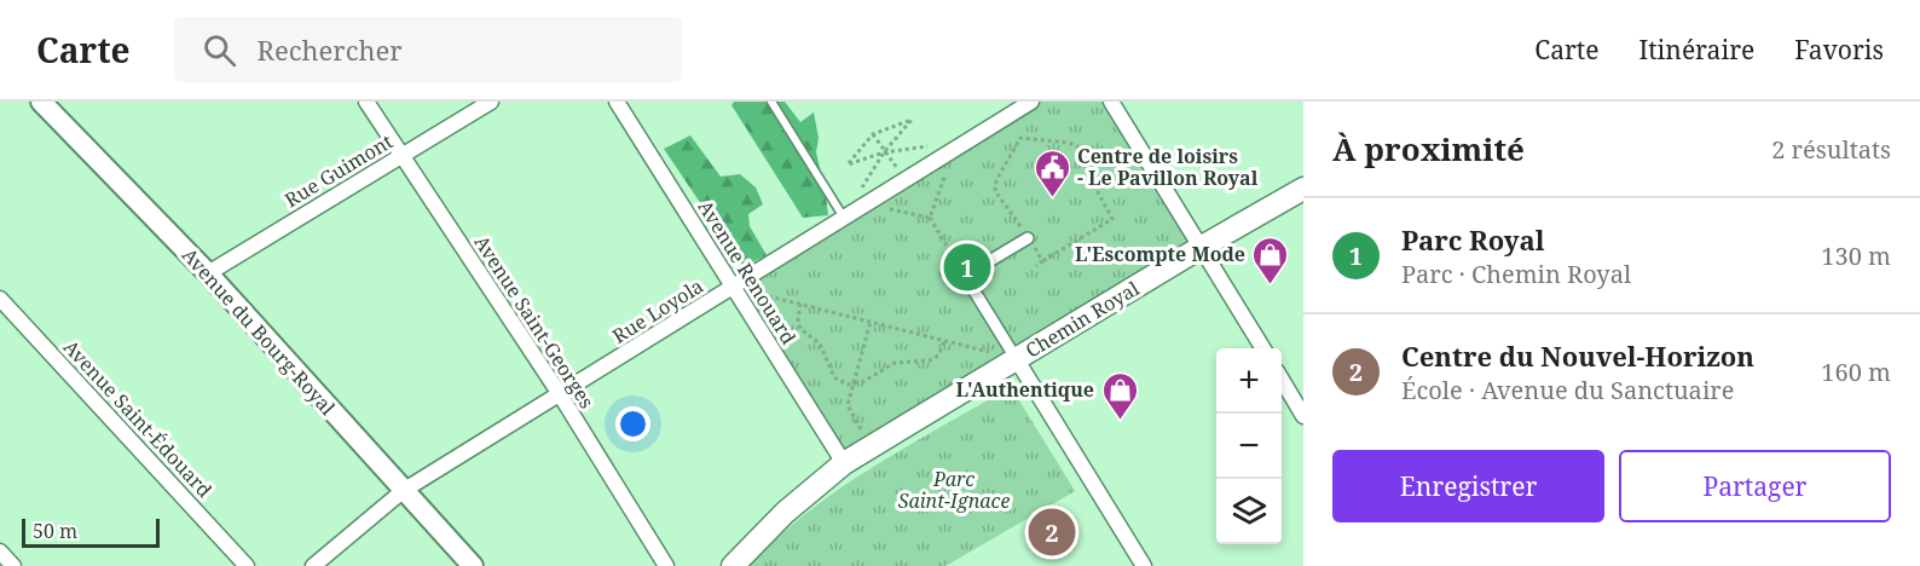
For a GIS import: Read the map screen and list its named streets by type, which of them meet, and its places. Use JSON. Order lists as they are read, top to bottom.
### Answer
{
  "streets": {
    "main road": ["Chemin Royal"],
    "street": [
      "Rue Guimont",
      "Avenue Renouard",
      "Rue Loyola",
      "Avenue Saint-Georges",
      "Avenue du Bourg-Royal",
      "Avenue Saint-Édouard"
    ]
  },
  "crossings": [
    ["Rue Guimont", "Avenue Saint-Georges"],
    ["Rue Guimont", "Avenue du Bourg-Royal"],
    ["Avenue Renouard", "Rue Loyola"],
    ["Avenue Renouard", "Chemin Royal"],
    ["Rue Loyola", "Avenue Saint-Georges"],
    ["Rue Loyola", "Avenue du Bourg-Royal"]
  ],
  "parks": ["Parc Saint-Ignace"],
  "places": {
    "public building": ["Centre de loisirs - Le Pavillon Royal"],
    "shop": ["L'Escompte Mode", "L'Authentique"]
  },
  "scale_bar": "50 m",
  "page": {
    "header": "Carte",
    "search": "Rechercher",
    "nav": ["Carte", "Itinéraire", "Favoris"],
    "heading": ["À proximité", "2 résultats"],
    "list": [
      {
        "mark": "1",
        "name": "Parc Royal",
        "note": "Parc · Chemin Royal",
        "value": "130 m"
      },
      {
        "mark": "2",
        "name": "Centre du Nouvel-Horizon",
        "note": "École · Avenue du Sanctuaire",
        "value": "160 m"
      }
    ],
    "pins": ["1", "2"],
    "map_buttons": ["+", "−"],
    "buttons": ["Enregistrer", "Partager"],
    "scale": "50 m"
  }
}
